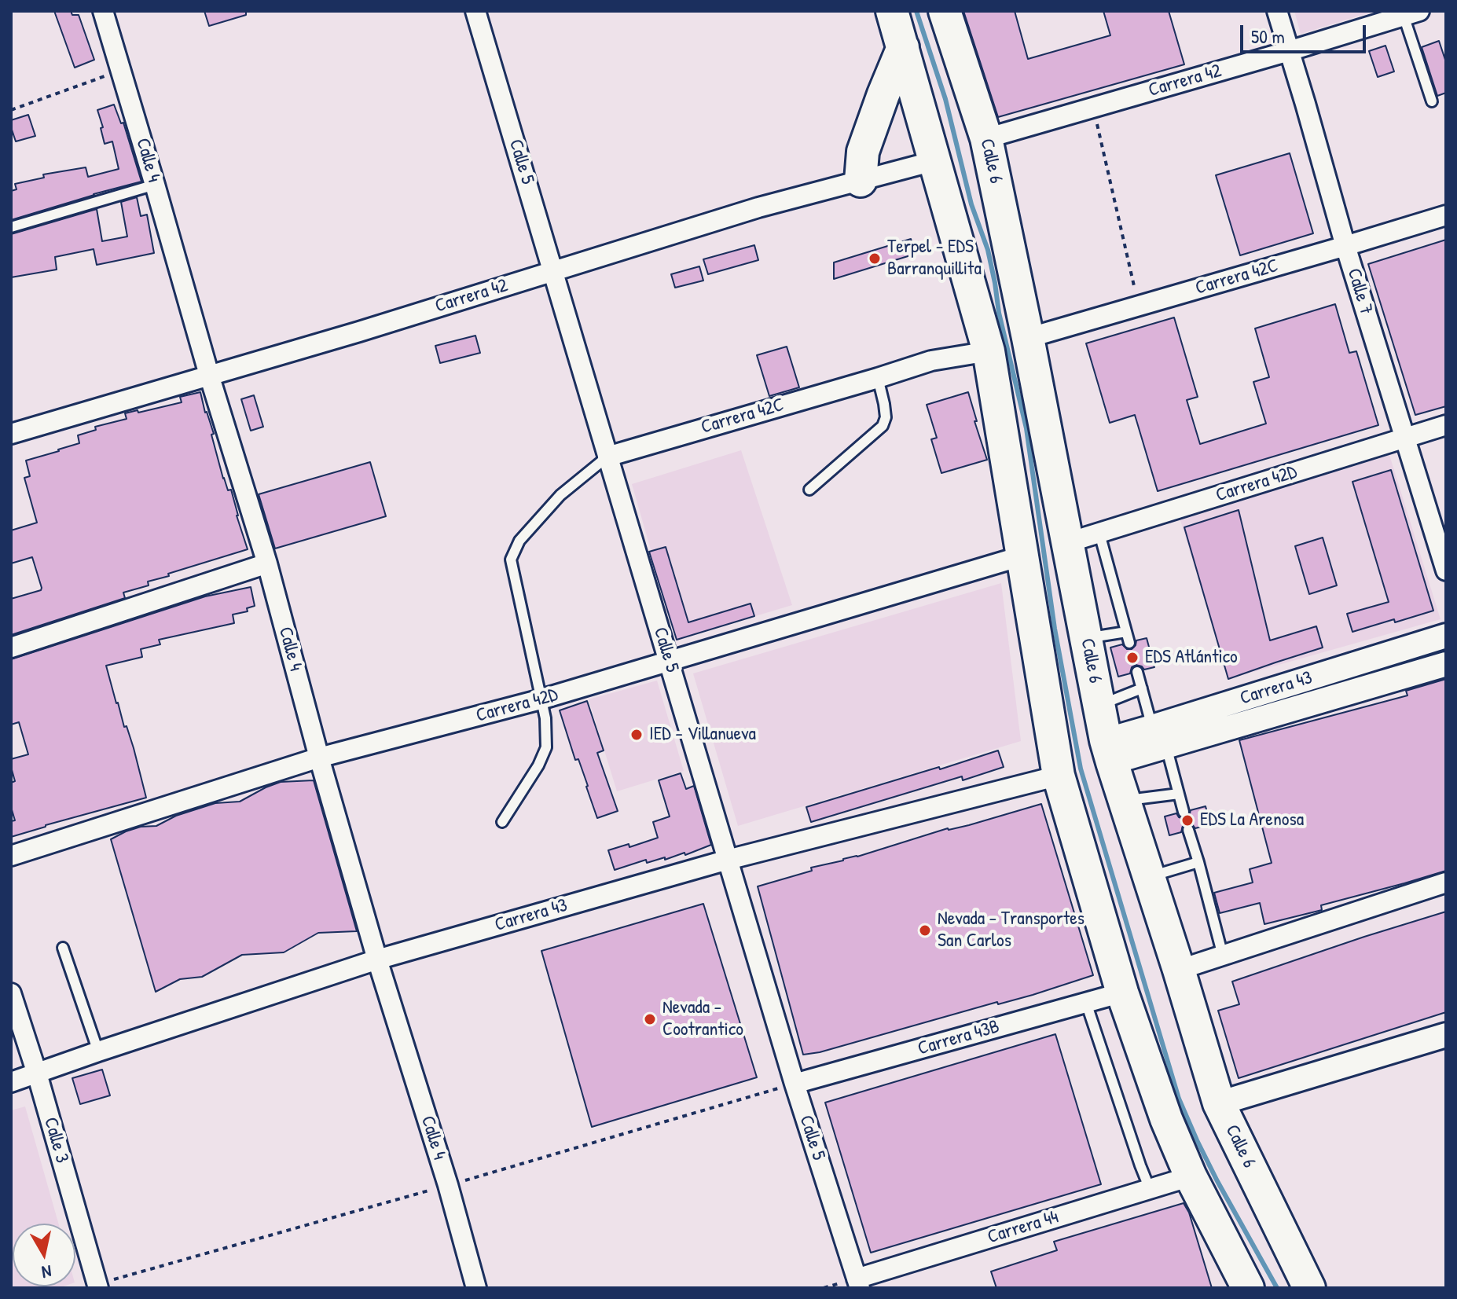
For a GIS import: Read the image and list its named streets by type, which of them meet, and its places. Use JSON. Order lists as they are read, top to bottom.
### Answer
{
  "streets": {
    "main road": ["Calle 6"],
    "street": [
      "Carrera 42",
      "Calle 4",
      "Calle 5",
      "Carrera 42C",
      "Calle 7",
      "Carrera 42D",
      "Carrera 43",
      "Carrera 43B",
      "Calle 3",
      "Carrera 44"
    ]
  },
  "crossings": [
    ["Carrera 42", "Calle 4"],
    ["Carrera 42", "Calle 6"],
    ["Carrera 42", "Calle 5"],
    ["Carrera 42", "Calle 7"],
    ["Calle 4", "Carrera 42D"],
    ["Calle 4", "Carrera 43"],
    ["Calle 6", "Carrera 42C"],
    ["Calle 6", "Carrera 42D"],
    ["Calle 6", "Carrera 43"],
    ["Calle 5", "Carrera 42C"],
    ["Calle 5", "Carrera 42D"],
    ["Calle 5", "Carrera 43"],
    ["Calle 5", "Carrera 43B"],
    ["Calle 5", "Carrera 44"],
    ["Carrera 42C", "Calle 7"],
    ["Calle 7", "Carrera 42D"],
    ["Carrera 43", "Calle 3"]
  ],
  "places": [
    "Terpel - EDS Barranquillita",
    "EDS Atlántico",
    "IED - Villanueva",
    "EDS La Arenosa",
    "Nevada - Transportes San Carlos",
    "Nevada - Cootrantico"
  ],
  "scale_bar": "50 m",
  "north": "bottom"
}
